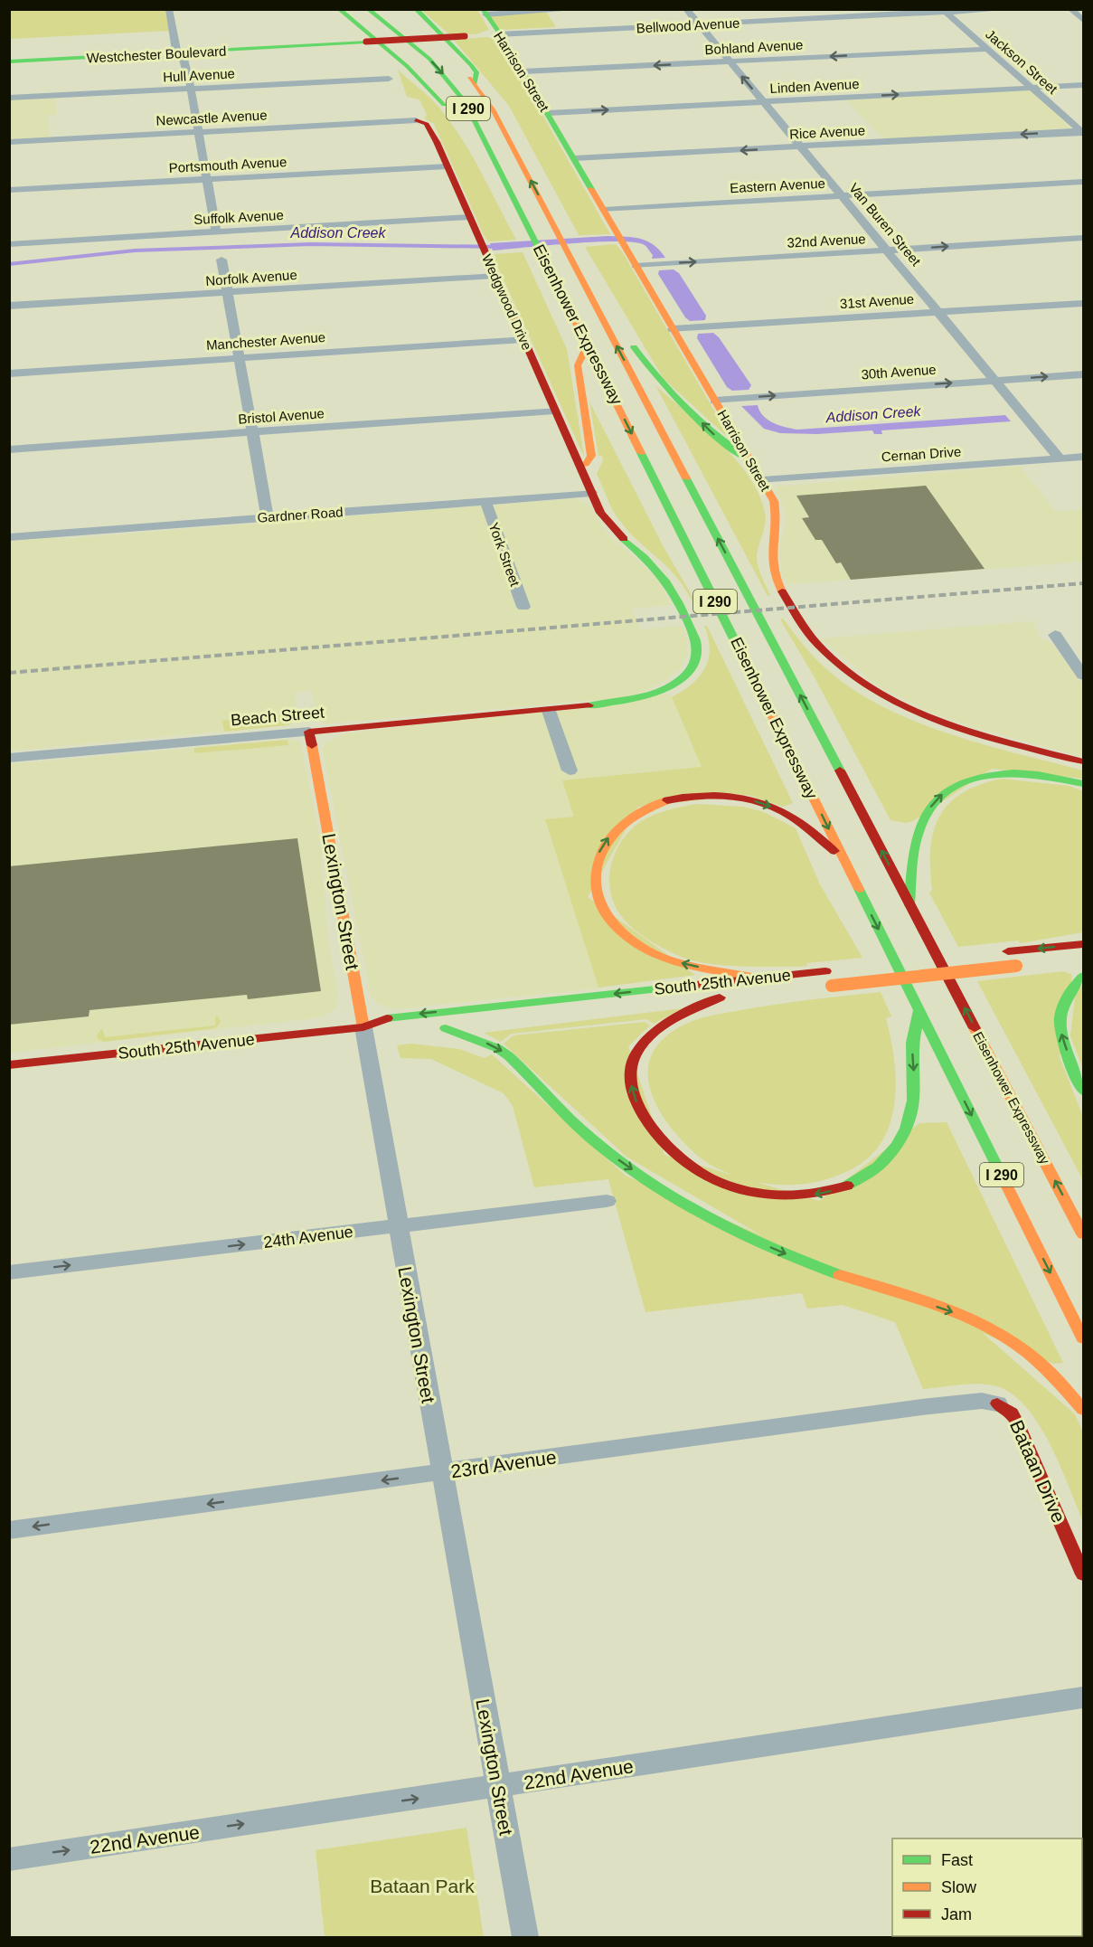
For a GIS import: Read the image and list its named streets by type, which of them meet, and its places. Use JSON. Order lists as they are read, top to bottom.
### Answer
{
  "streets": {
    "main road": [
      "Bellwood Avenue",
      "Westchester Boulevard",
      "Harrison Street",
      "I 290",
      "Wedgwood Drive",
      "Eisenhower Expressway",
      "Beach Street",
      "Lexington Street",
      "South 25th Avenue",
      "Bataan Drive"
    ],
    "street": [
      "Bohland Avenue",
      "Jackson Street",
      "Hull Avenue",
      "Linden Avenue",
      "Newcastle Avenue",
      "Rice Avenue",
      "Portsmouth Avenue",
      "Eastern Avenue",
      "Suffolk Avenue",
      "Van Buren Street",
      "32nd Avenue",
      "Norfolk Avenue",
      "31st Avenue",
      "Manchester Avenue",
      "30th Avenue",
      "Bristol Avenue",
      "Cernan Drive",
      "Gardner Road",
      "York Street",
      "24th Avenue",
      "23rd Avenue",
      "22nd Avenue"
    ]
  },
  "crossings": [
    ["Bellwood Avenue", "Westchester Boulevard"],
    ["Bellwood Avenue", "Jackson Street"],
    ["Bellwood Avenue", "Harrison Street"],
    ["Bellwood Avenue", "Van Buren Street"],
    ["Bohland Avenue", "Jackson Street"],
    ["Bohland Avenue", "Harrison Street"],
    ["Bohland Avenue", "Van Buren Street"],
    ["Jackson Street", "Linden Avenue"],
    ["Jackson Street", "Rice Avenue"],
    ["Harrison Street", "Linden Avenue"],
    ["Harrison Street", "Rice Avenue"],
    ["Harrison Street", "Eastern Avenue"],
    ["Harrison Street", "32nd Avenue"],
    ["Harrison Street", "31st Avenue"],
    ["Harrison Street", "30th Avenue"],
    ["Harrison Street", "Cernan Drive"],
    ["Linden Avenue", "Van Buren Street"],
    ["Newcastle Avenue", "Wedgwood Drive"],
    ["Rice Avenue", "Van Buren Street"],
    ["Portsmouth Avenue", "Wedgwood Drive"],
    ["Eastern Avenue", "Van Buren Street"],
    ["Suffolk Avenue", "Wedgwood Drive"],
    ["Van Buren Street", "32nd Avenue"],
    ["Van Buren Street", "31st Avenue"],
    ["Van Buren Street", "30th Avenue"],
    ["Van Buren Street", "Cernan Drive"],
    ["Norfolk Avenue", "Wedgwood Drive"],
    ["Wedgwood Drive", "Manchester Avenue"],
    ["Wedgwood Drive", "Bristol Avenue"],
    ["Wedgwood Drive", "Gardner Road"],
    ["Wedgwood Drive", "Beach Street"],
    ["Eisenhower Expressway", "South 25th Avenue"],
    ["Gardner Road", "York Street"],
    ["Gardner Road", "Beach Street"],
    ["Beach Street", "Lexington Street"],
    ["Lexington Street", "South 25th Avenue"],
    ["Lexington Street", "24th Avenue"],
    ["Lexington Street", "23rd Avenue"],
    ["Lexington Street", "22nd Avenue"],
    ["23rd Avenue", "Bataan Drive"]
  ],
  "one_way": [
    "Bohland Avenue",
    "Linden Avenue",
    "Rice Avenue",
    "32nd Avenue",
    "30th Avenue",
    "24th Avenue",
    "23rd Avenue",
    "22nd Avenue"
  ],
  "water": ["Addison Creek"],
  "parks": ["Bataan Park"],
  "legend": ["Fast", "Slow", "Jam"]
}
